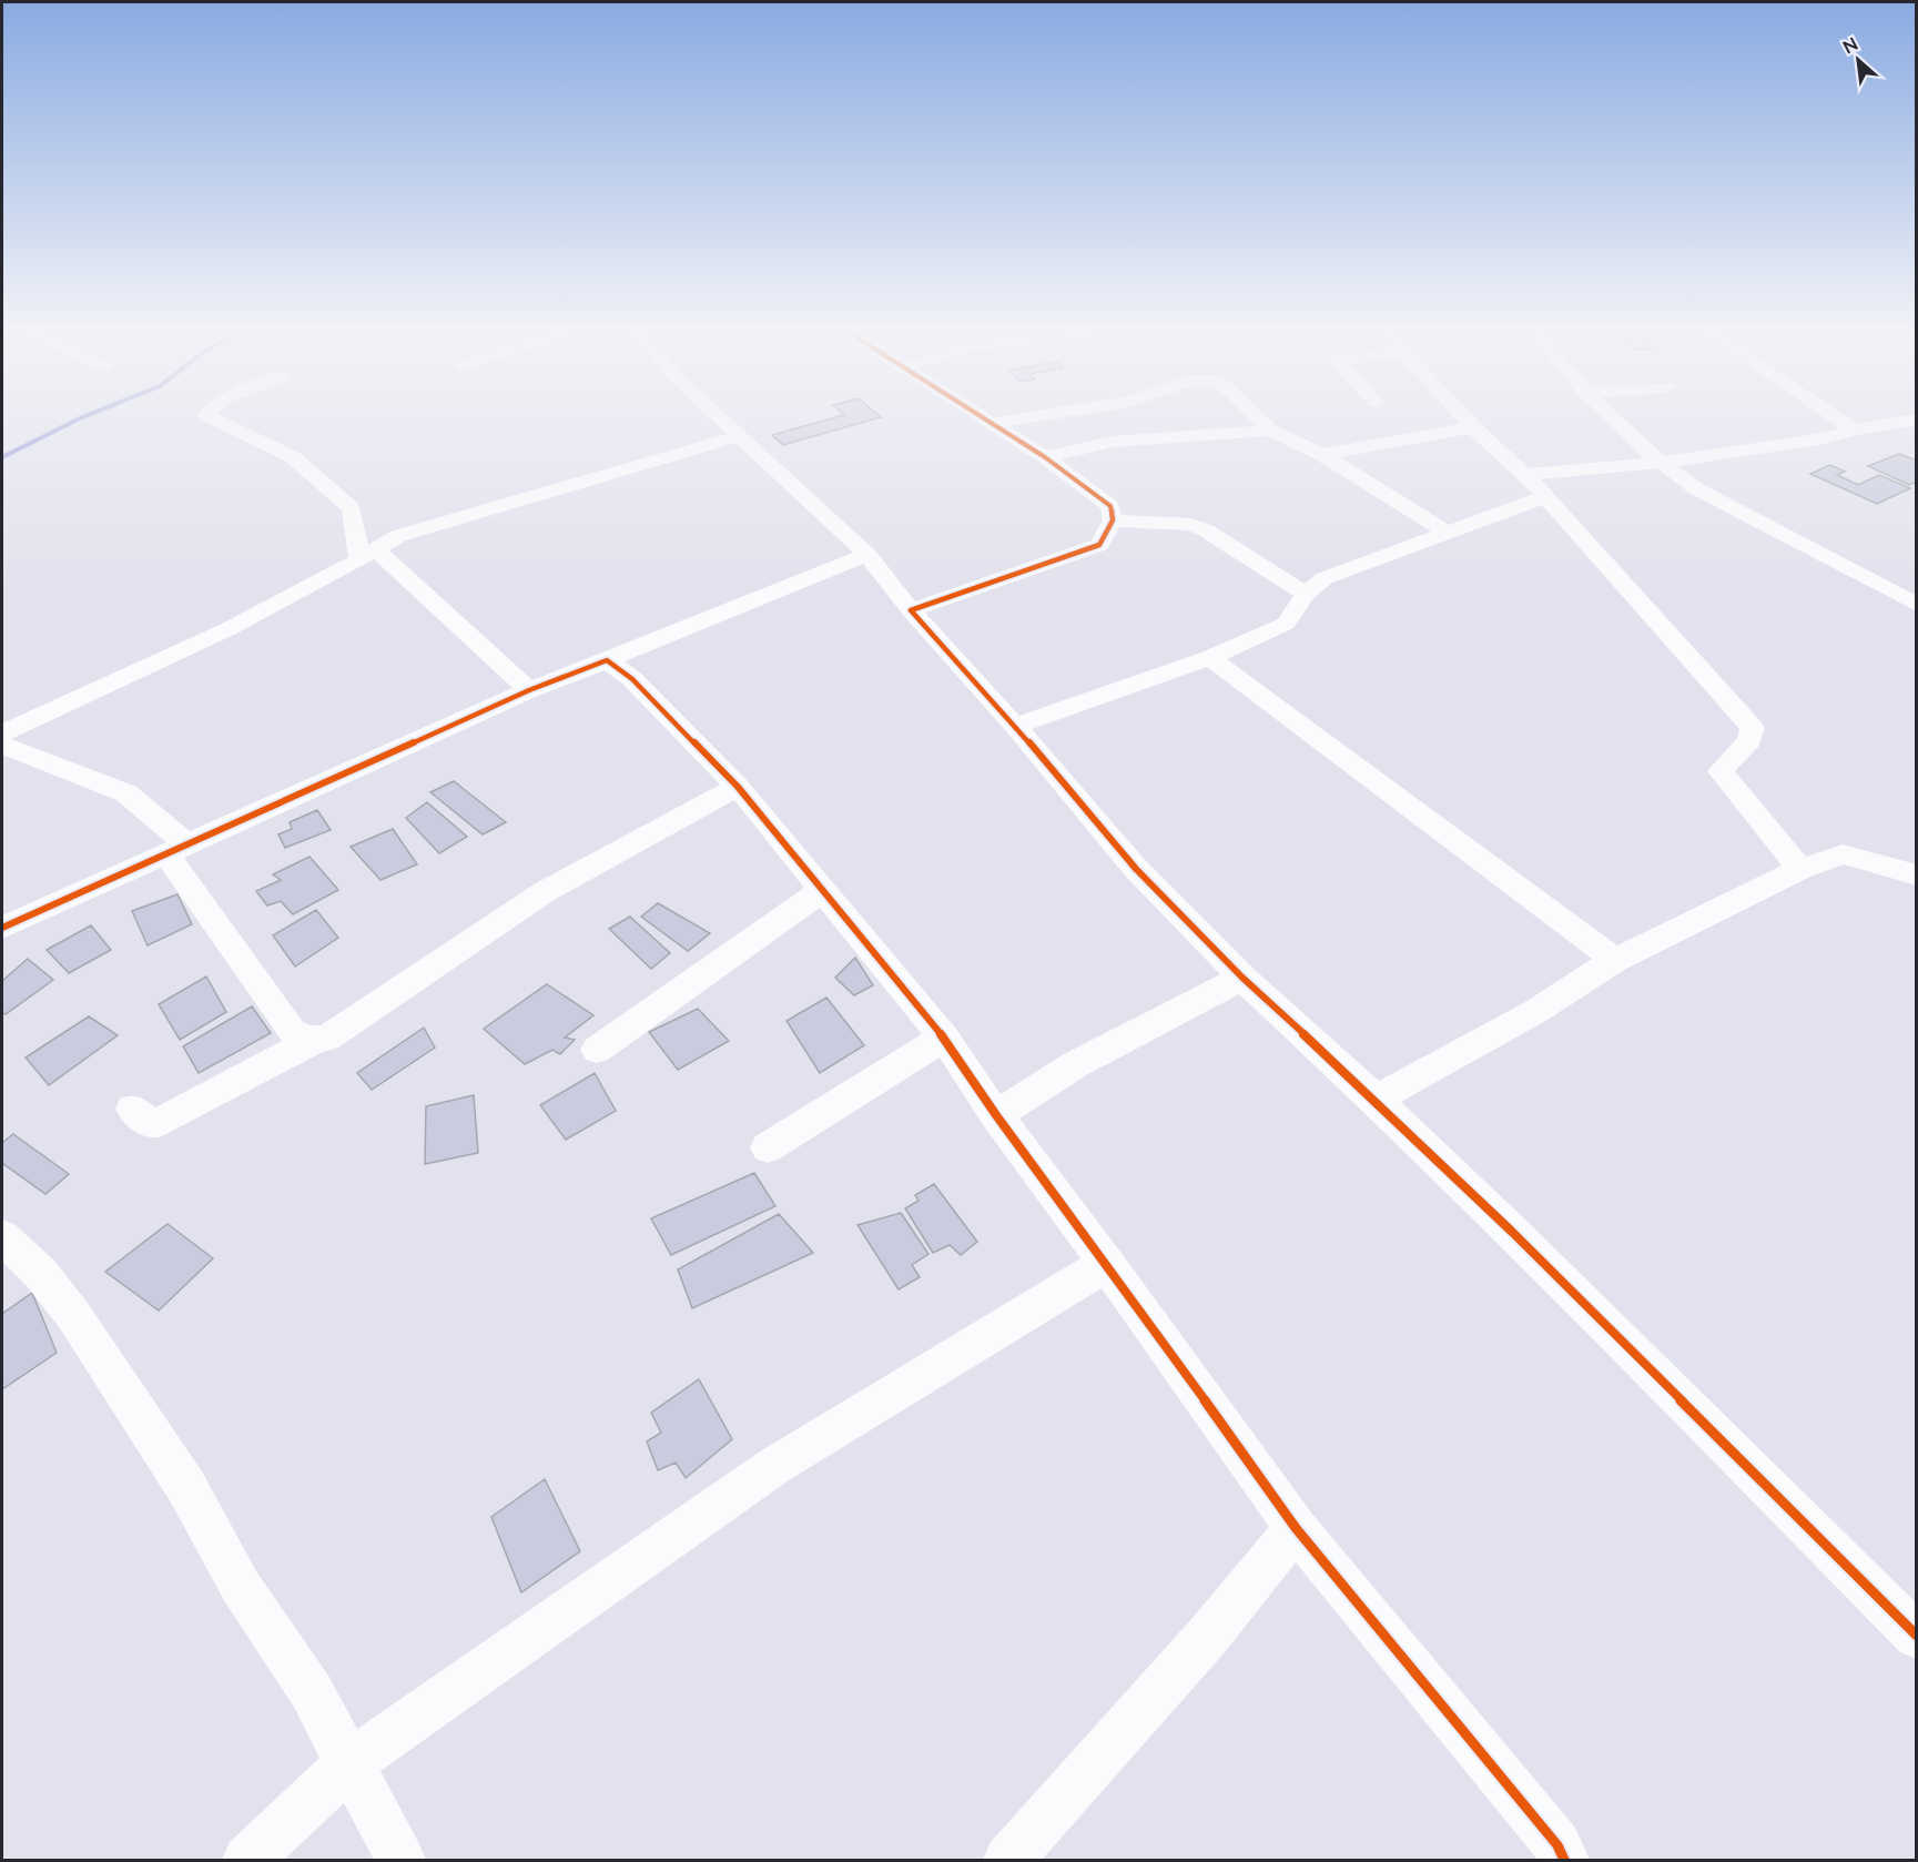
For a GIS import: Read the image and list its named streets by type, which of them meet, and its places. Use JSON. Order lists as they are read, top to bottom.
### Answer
{
  "north": "top left"
}
